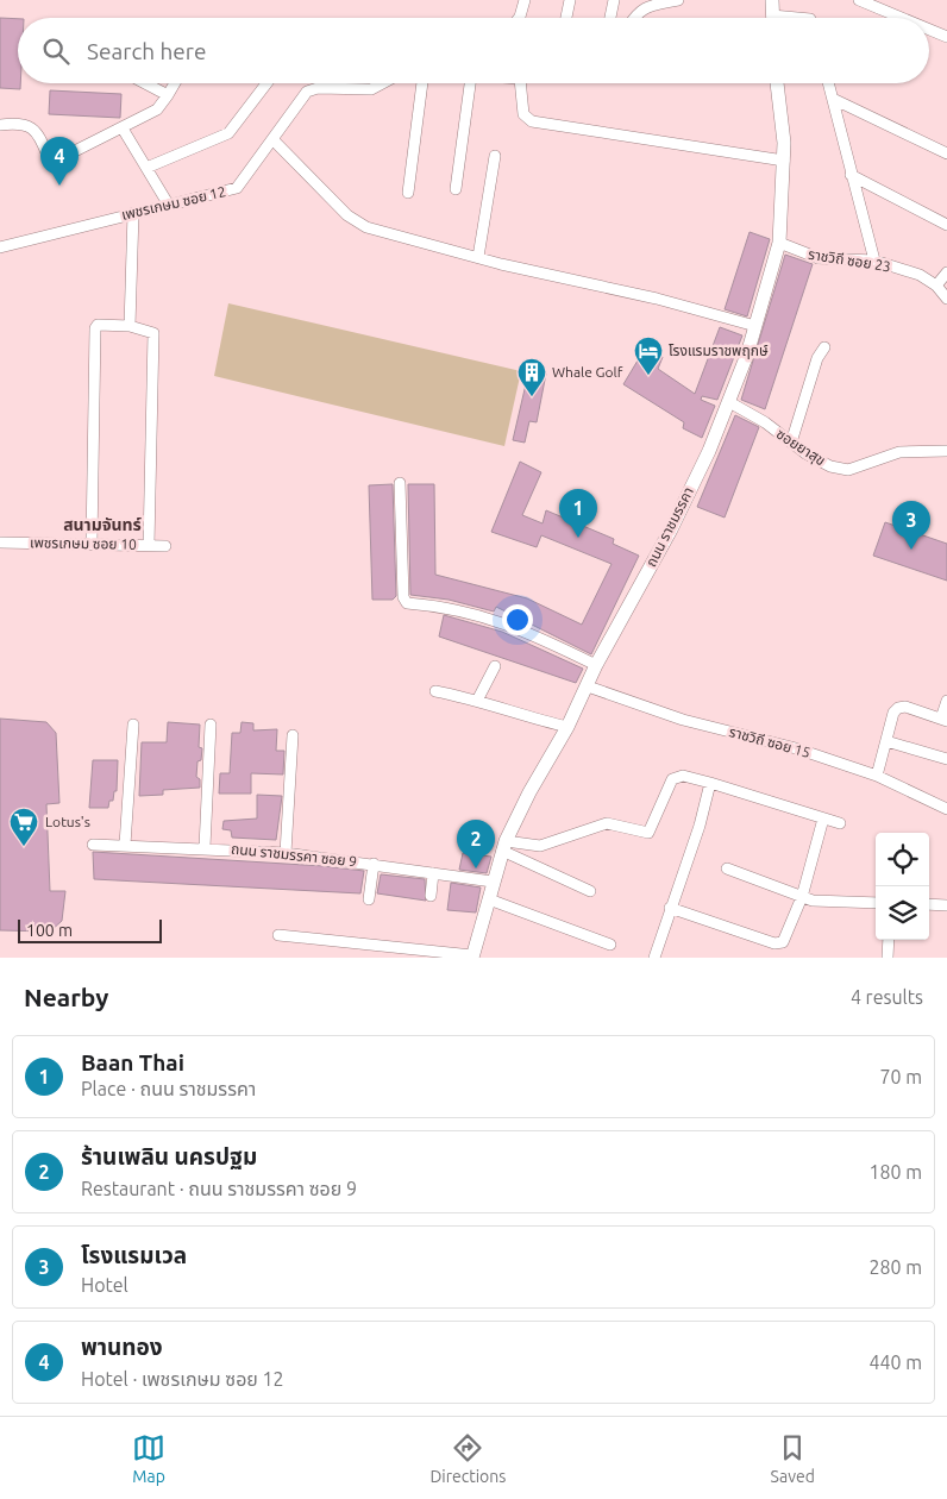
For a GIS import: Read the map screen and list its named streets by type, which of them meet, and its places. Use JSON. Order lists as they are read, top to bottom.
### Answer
{
  "streets": {
    "street": [
      "เพชรเกษม ซอย 12",
      "ราชวิถี ซอย 23",
      "ซอยยาสุข",
      "ถนน ราชมรรคา",
      "เพชรเกษม ซอย 10",
      "ราชวิถี ซอย 15",
      "ถนน ราชมรรคา ซอย 9"
    ]
  },
  "crossings": [
    ["ราชวิถี ซอย 23", "ถนน ราชมรรคา"],
    ["ซอยยาสุข", "ถนน ราชมรรคา"],
    ["ถนน ราชมรรคา", "ราชวิถี ซอย 15"],
    ["ถนน ราชมรรคา", "ถนน ราชมรรคา ซอย 9"]
  ],
  "districts": ["สนามจันทร์"],
  "places": {
    "hotel": ["โรงแรมราชพฤกษ์"],
    "building": ["Whale Golf"],
    "supermarket": ["Lotus's"]
  },
  "scale_bar": "100 m",
  "page": {
    "search": "Search here",
    "pins": [
      "4",
      "1",
      "3",
      "2"
    ],
    "scale": "100 m",
    "heading": ["Nearby", "4 results"],
    "list": [
      {
        "mark": "1",
        "name": "Baan Thai",
        "note": "Place · ถนน ราชมรรคา",
        "value": "70 m"
      },
      {
        "mark": "2",
        "name": "ร้านเพลิน นครปฐม",
        "note": "Restaurant · ถนน ราชมรรคา ซอย 9",
        "value": "180 m"
      },
      {
        "mark": "3",
        "name": "โรงแรมเวล",
        "note": "Hotel",
        "value": "280 m"
      },
      {
        "mark": "4",
        "name": "พานทอง",
        "note": "Hotel · เพชรเกษม ซอย 12",
        "value": "440 m"
      }
    ],
    "nav": ["Map", "Directions", "Saved"]
  }
}
